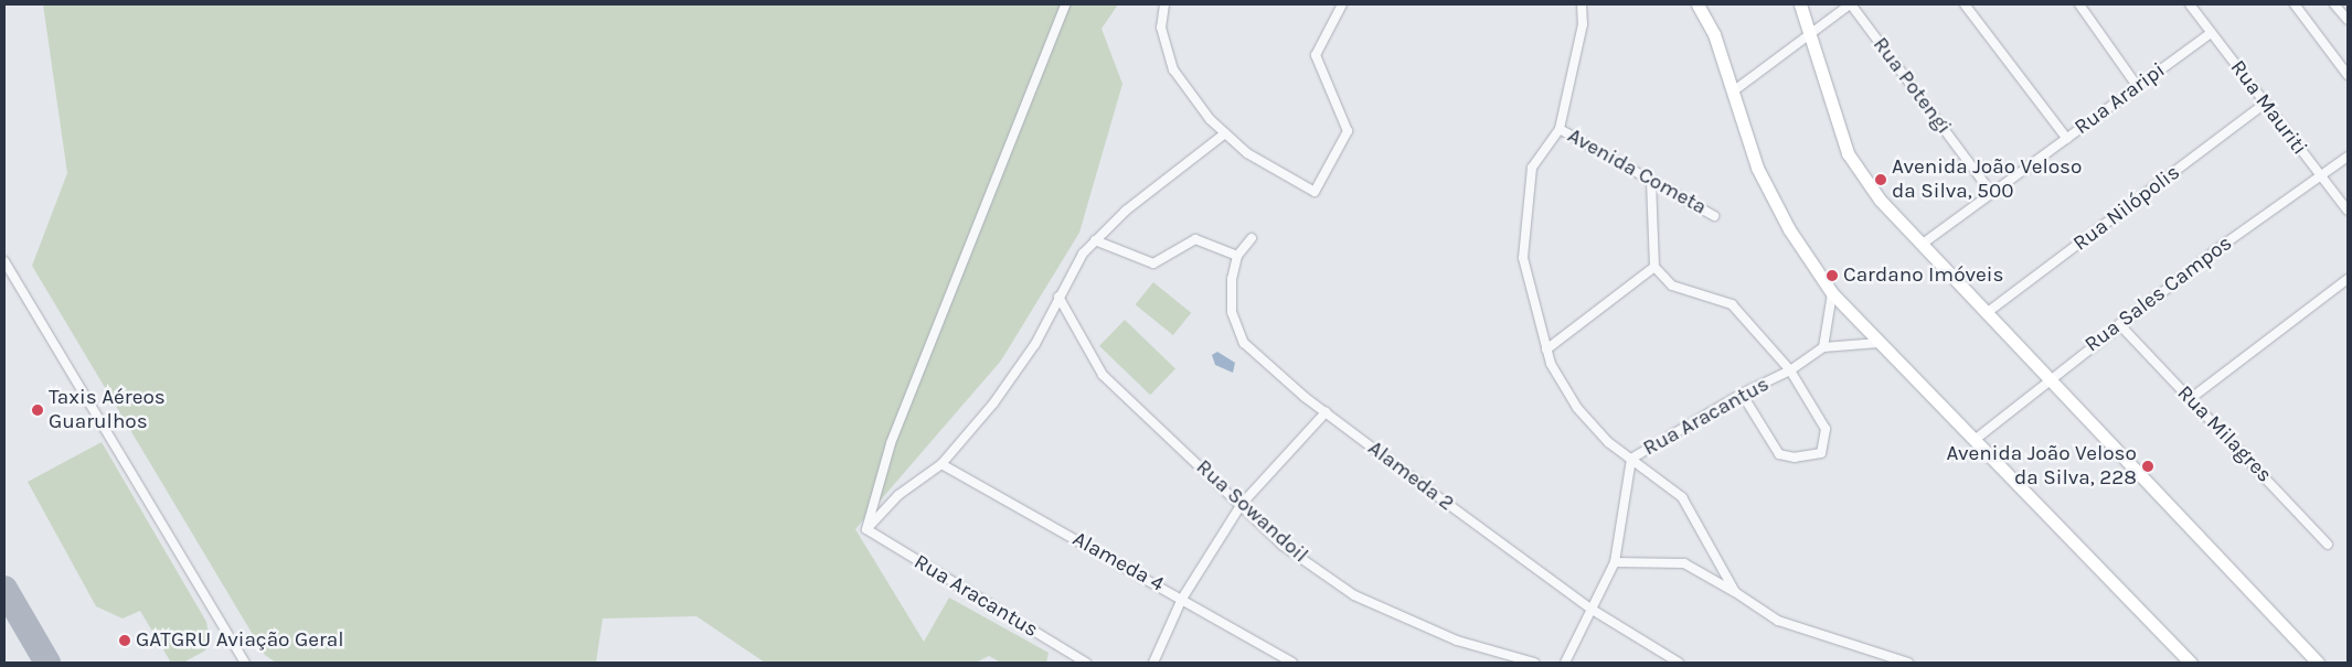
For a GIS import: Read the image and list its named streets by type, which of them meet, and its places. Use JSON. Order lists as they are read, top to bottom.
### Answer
{
  "streets": {
    "street": [
      "Rua Potengi",
      "Rua Araripi",
      "Rua Mauriti",
      "Avenida Cometa",
      "Rua Nilópolis",
      "Rua Sales Campos",
      "Rua Aracantus",
      "Rua Milagres",
      "Alameda 2",
      "Rua Sowandoil",
      "Alameda 4"
    ]
  },
  "crossings": [
    ["Rua Potengi", "Rua Araripi"],
    ["Rua Araripi", "Rua Mauriti"],
    ["Rua Mauriti", "Rua Nilópolis"],
    ["Rua Mauriti", "Rua Sales Campos"],
    ["Rua Sales Campos", "Rua Milagres"],
    ["Rua Aracantus", "Alameda 2"]
  ],
  "places": [
    "Avenida João Veloso da Silva, 500",
    "Cardano Imóveis",
    "Taxis Aéreos Guarulhos",
    "Avenida João Veloso da Silva, 228",
    "GATGRU Aviação Geral"
  ]
}
